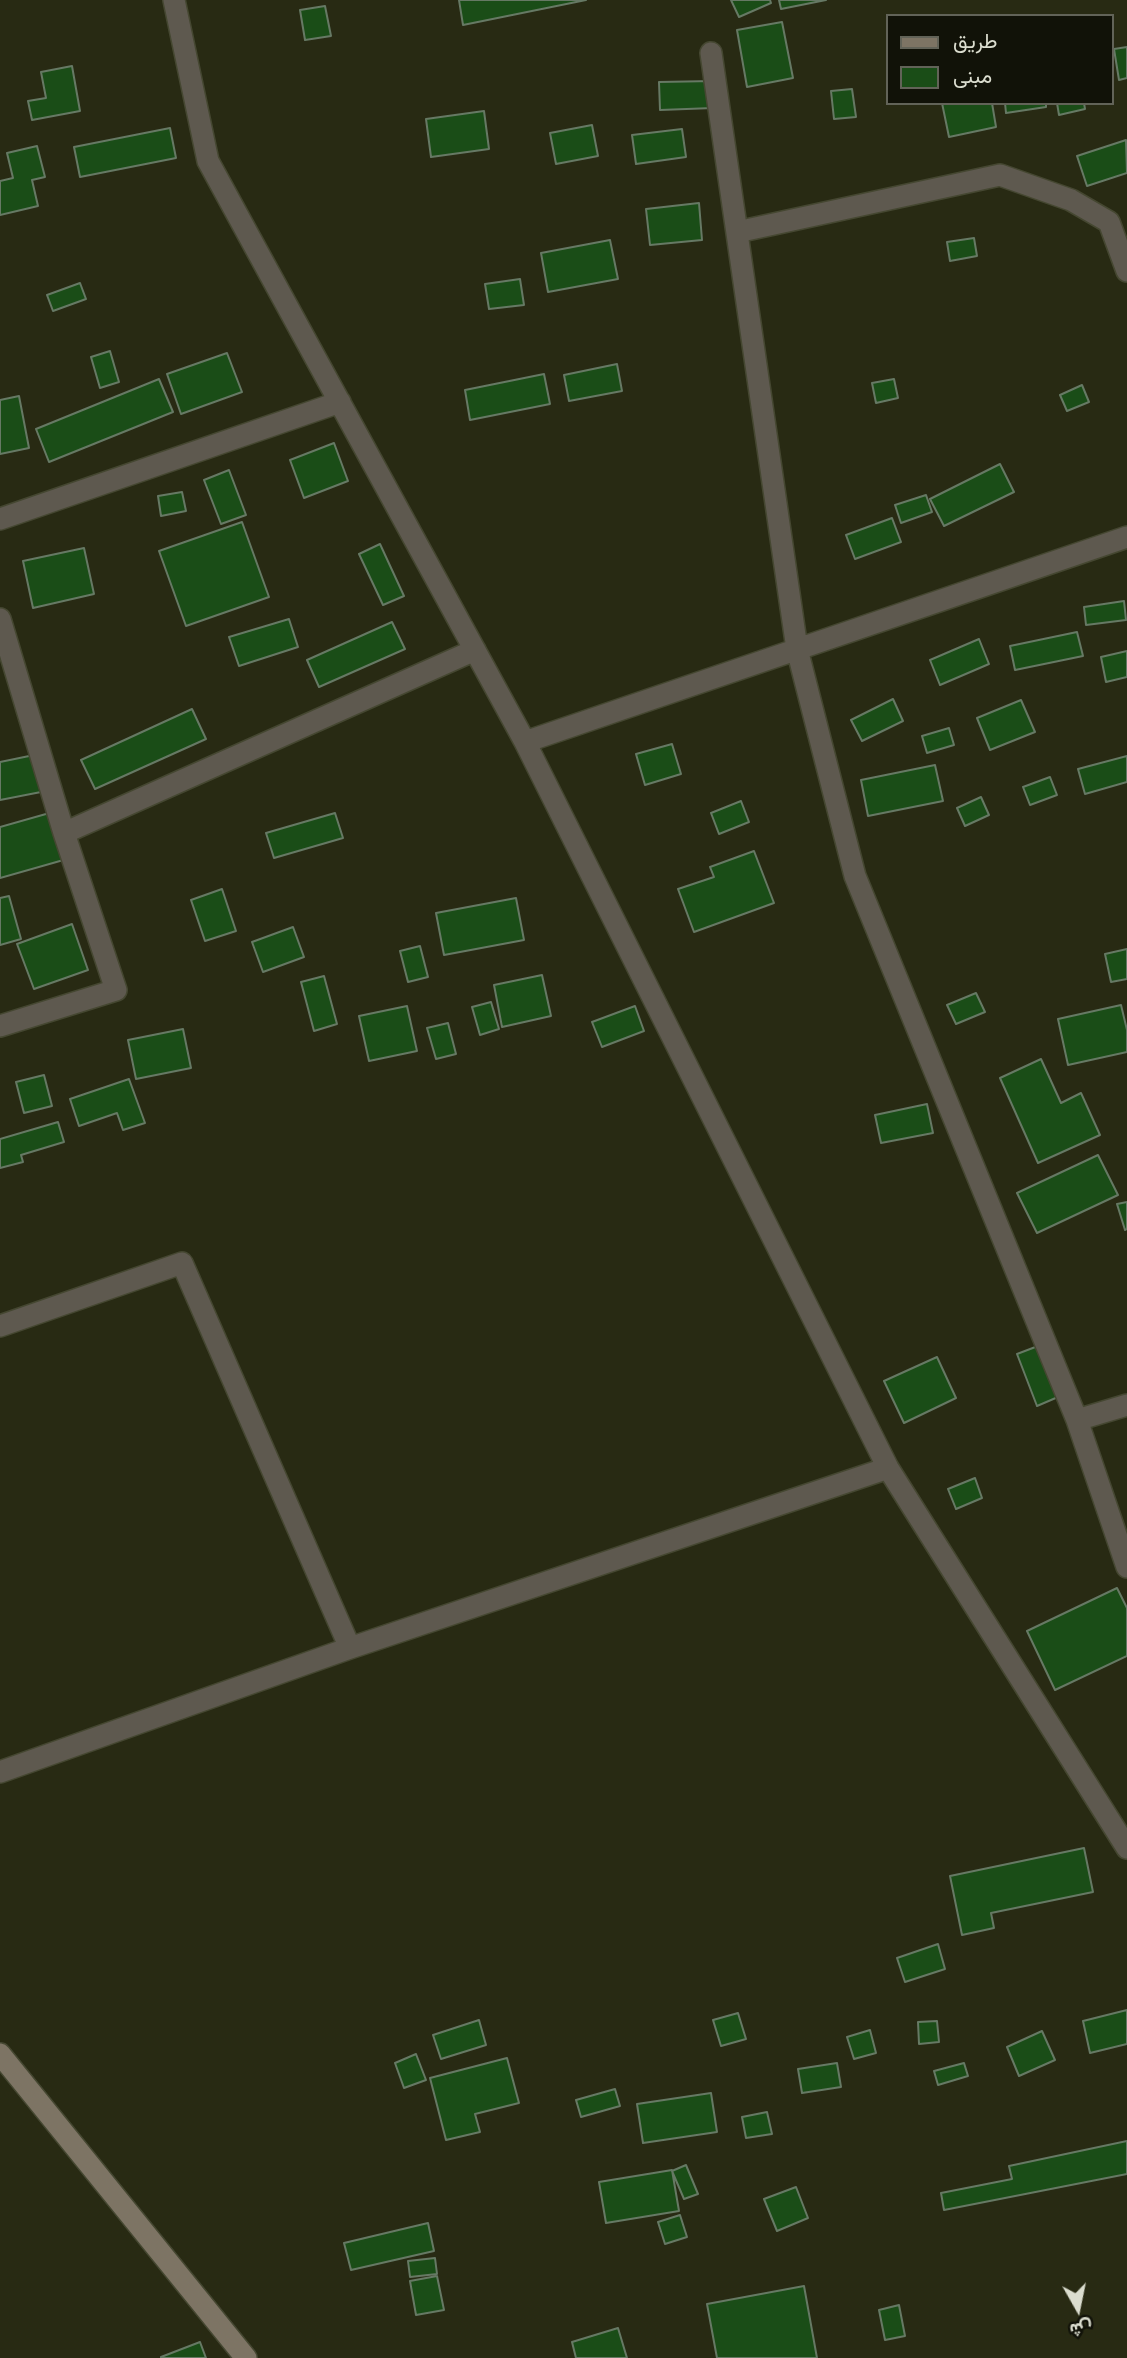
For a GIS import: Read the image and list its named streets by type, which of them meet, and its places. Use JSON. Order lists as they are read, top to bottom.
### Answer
{
  "legend": ["طريق", "مبنى"],
  "north": "bottom"
}
